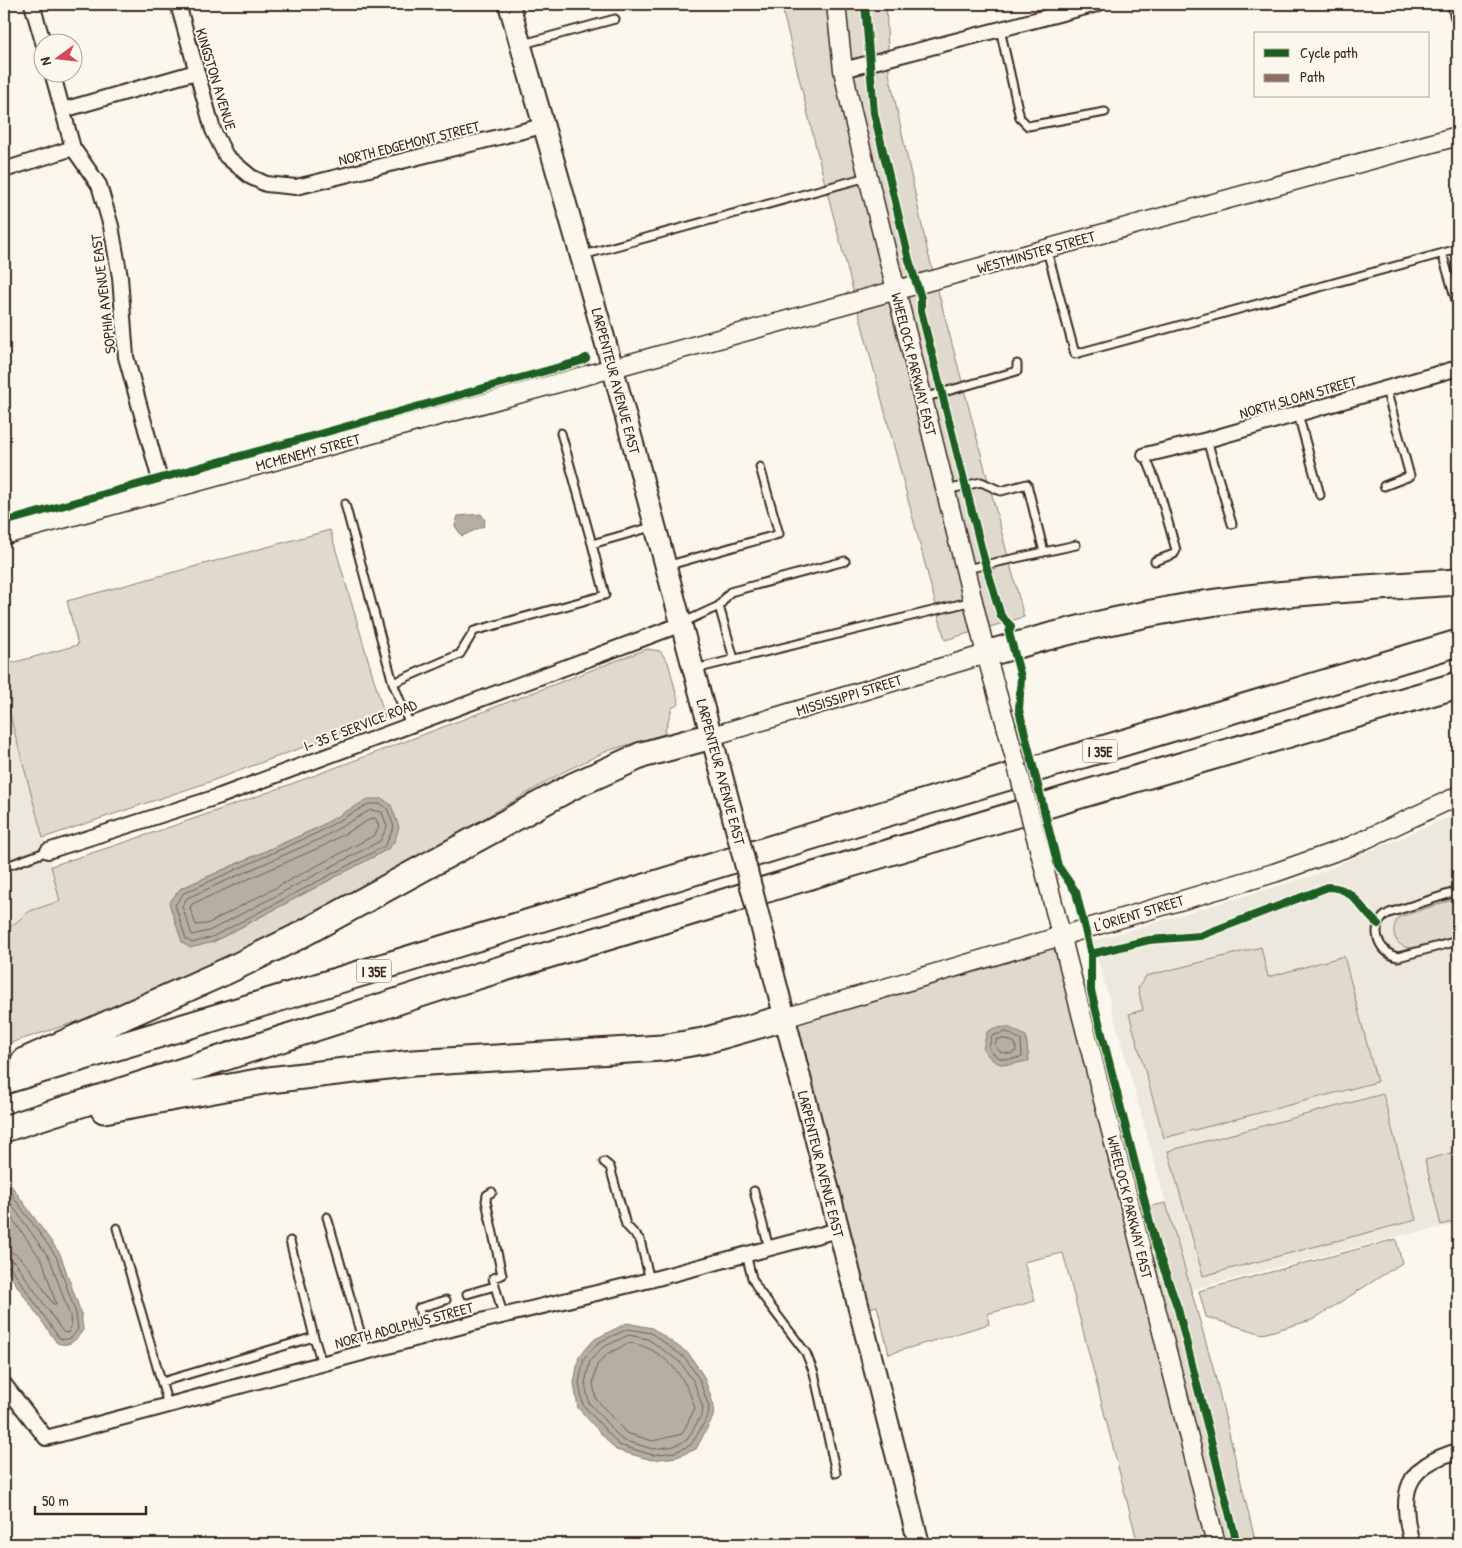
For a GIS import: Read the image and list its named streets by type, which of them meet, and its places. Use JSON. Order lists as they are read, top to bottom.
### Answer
{
  "streets": {
    "highway": ["I 35E"],
    "main road": ["LARPENTEUR AVENUE EAST"],
    "street": [
      "KINGSTON AVENUE",
      "NORTH EDGEMONT STREET",
      "WESTMINSTER STREET",
      "SOPHIA AVENUE EAST",
      "WHEELOCK PARKWAY EAST",
      "NORTH SLOAN STREET",
      "MCMENEMY STREET",
      "MISSISSIPPI STREET",
      "I- 35 E SERVICE ROAD",
      "L'ORIENT STREET",
      "NORTH ADOLPHUS STREET"
    ]
  },
  "crossings": [
    ["KINGSTON AVENUE", "NORTH EDGEMONT STREET"],
    ["NORTH EDGEMONT STREET", "LARPENTEUR AVENUE EAST"],
    ["WESTMINSTER STREET", "WHEELOCK PARKWAY EAST"],
    ["WESTMINSTER STREET", "LARPENTEUR AVENUE EAST"],
    ["WESTMINSTER STREET", "MCMENEMY STREET"],
    ["SOPHIA AVENUE EAST", "MCMENEMY STREET"],
    ["WHEELOCK PARKWAY EAST", "MISSISSIPPI STREET"],
    ["WHEELOCK PARKWAY EAST", "L'ORIENT STREET"],
    ["LARPENTEUR AVENUE EAST", "MCMENEMY STREET"],
    ["LARPENTEUR AVENUE EAST", "MISSISSIPPI STREET"],
    ["LARPENTEUR AVENUE EAST", "I- 35 E SERVICE ROAD"],
    ["LARPENTEUR AVENUE EAST", "L'ORIENT STREET"],
    ["LARPENTEUR AVENUE EAST", "NORTH ADOLPHUS STREET"]
  ],
  "legend": ["Cycle path", "Path"],
  "scale_bar": "50 m",
  "north": "left"
}
